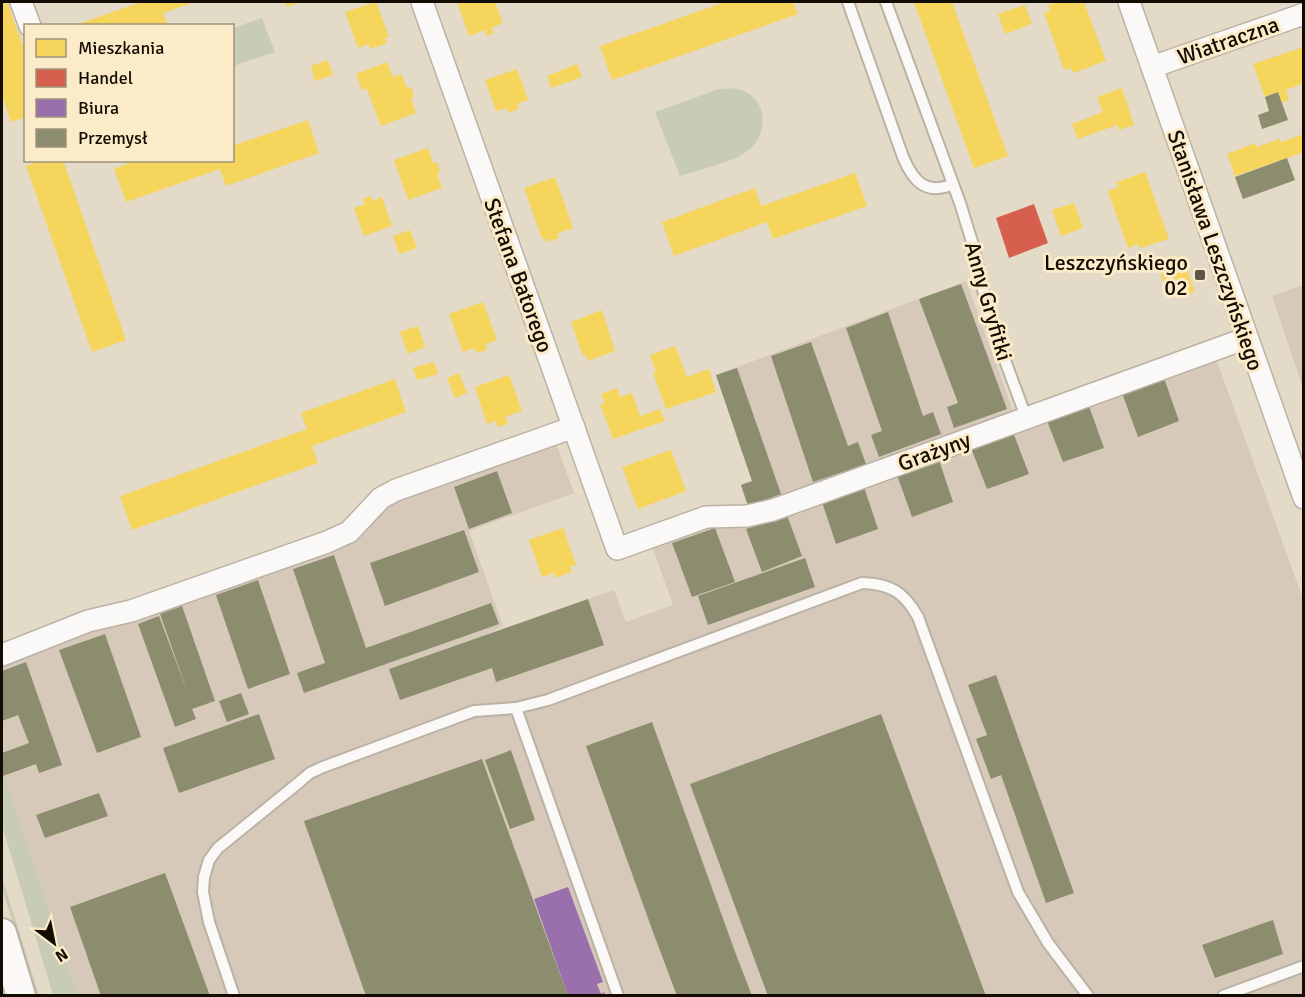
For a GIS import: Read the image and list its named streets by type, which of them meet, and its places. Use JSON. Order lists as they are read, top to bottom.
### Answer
{
  "streets": {
    "street": [
      "Wiatraczna",
      "Stanisława Leszczyńskiego",
      "Stefana Batorego",
      "Grażyny"
    ],
    "lane": ["Anny Gryfitki"]
  },
  "crossings": [
    ["Wiatraczna", "Stanisława Leszczyńskiego"],
    ["Stanisława Leszczyńskiego", "Grażyny"],
    ["Stefana Batorego", "Grażyny"],
    ["Anny Gryfitki", "Grażyny"]
  ],
  "places": {
    "transit": ["Leszczyńskiego 02"]
  },
  "legend": [
    "Mieszkania",
    "Handel",
    "Biura",
    "Przemysł"
  ],
  "north": "bottom right"
}
